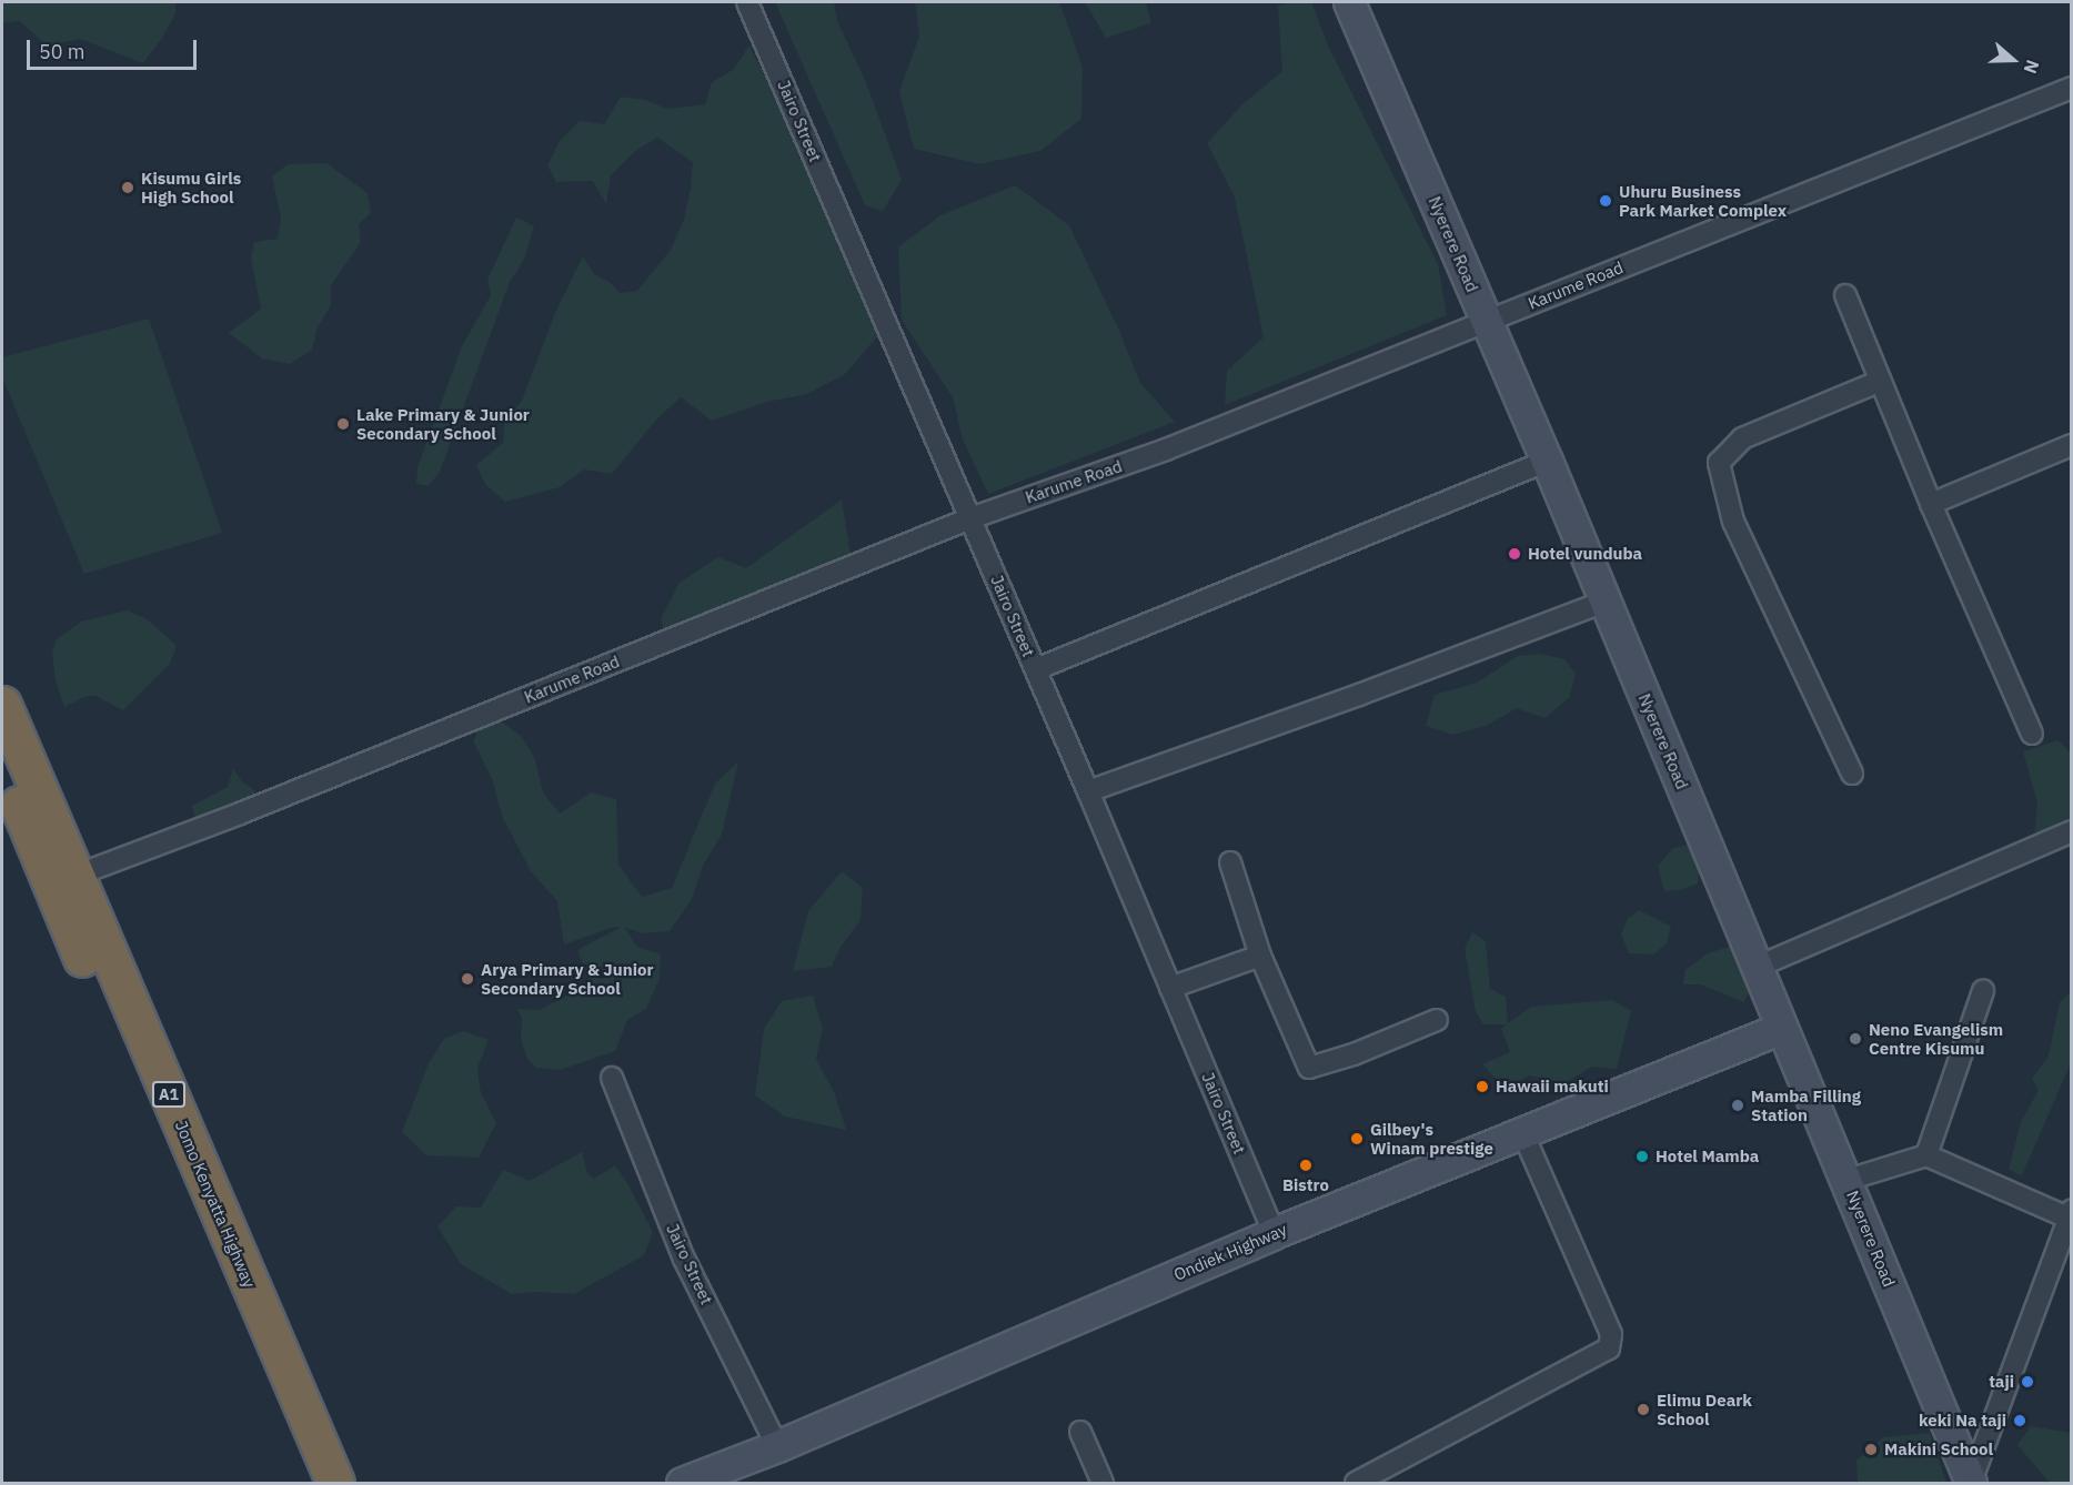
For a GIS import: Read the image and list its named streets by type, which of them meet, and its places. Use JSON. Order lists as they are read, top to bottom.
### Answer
{
  "streets": {
    "highway": ["A1", "Jomo Kenyatta Highway"],
    "main road": ["Nyerere Road", "Ondiek Highway"],
    "street": ["Jairo Street", "Karume Road"]
  },
  "crossings": [
    ["Jairo Street", "Karume Road"],
    ["Jairo Street", "Ondiek Highway"],
    ["Nyerere Road", "Karume Road"],
    ["Nyerere Road", "Ondiek Highway"],
    ["Karume Road", "Jomo Kenyatta Highway"]
  ],
  "places": [
    "Kisumu Girls High School",
    "Uhuru Business Park Market Complex",
    "Lake Primary & Junior Secondary School",
    "Hotel vunduba",
    "Arya Primary & Junior Secondary School",
    "Neno Evangelism Centre Kisumu",
    "Hawaii makuti",
    "Mamba Filling Station",
    "Gilbey's Winam prestige",
    "Hotel Mamba",
    "Bistro",
    "taji",
    "Elimu Deark School",
    "keki Na taji",
    "Makini School"
  ],
  "scale_bar": "50 m",
  "north": "right"
}
